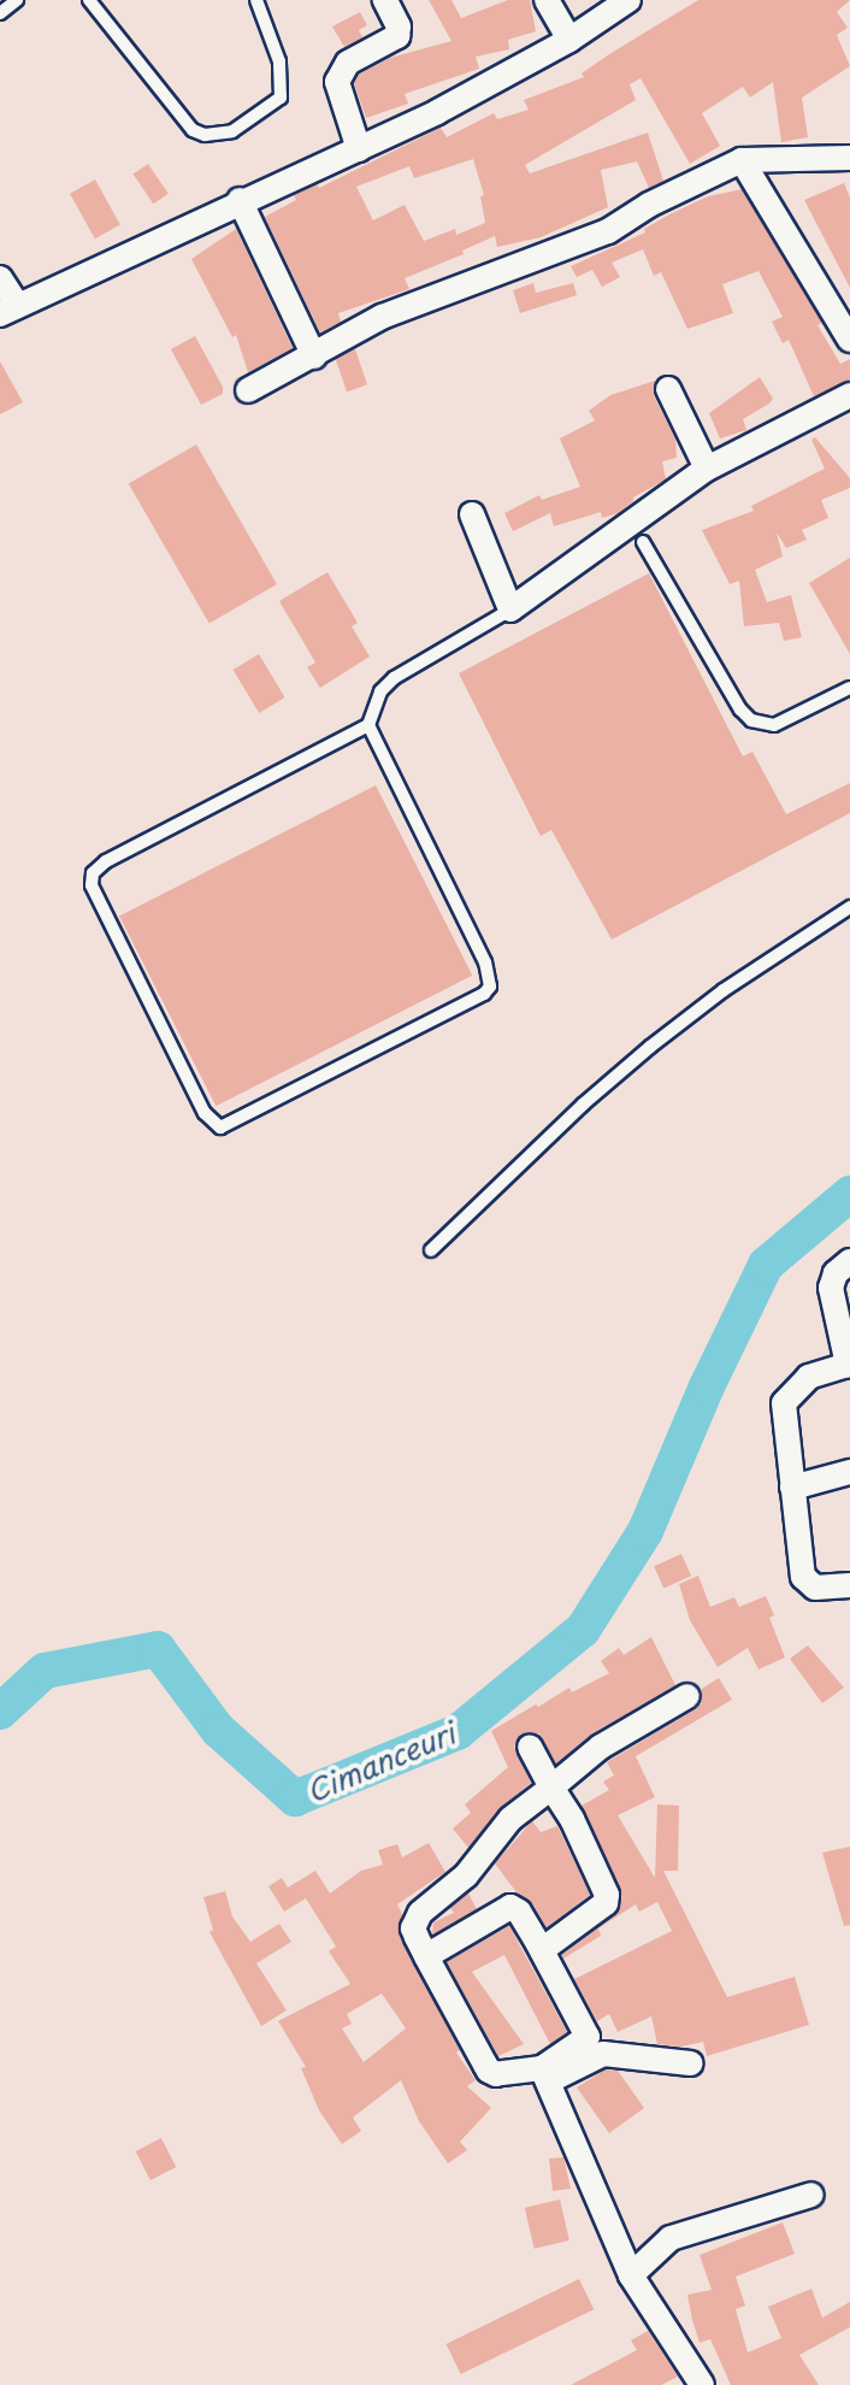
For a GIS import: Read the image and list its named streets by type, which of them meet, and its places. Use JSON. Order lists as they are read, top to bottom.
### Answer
{
  "water": ["Cimanceuri"]
}
